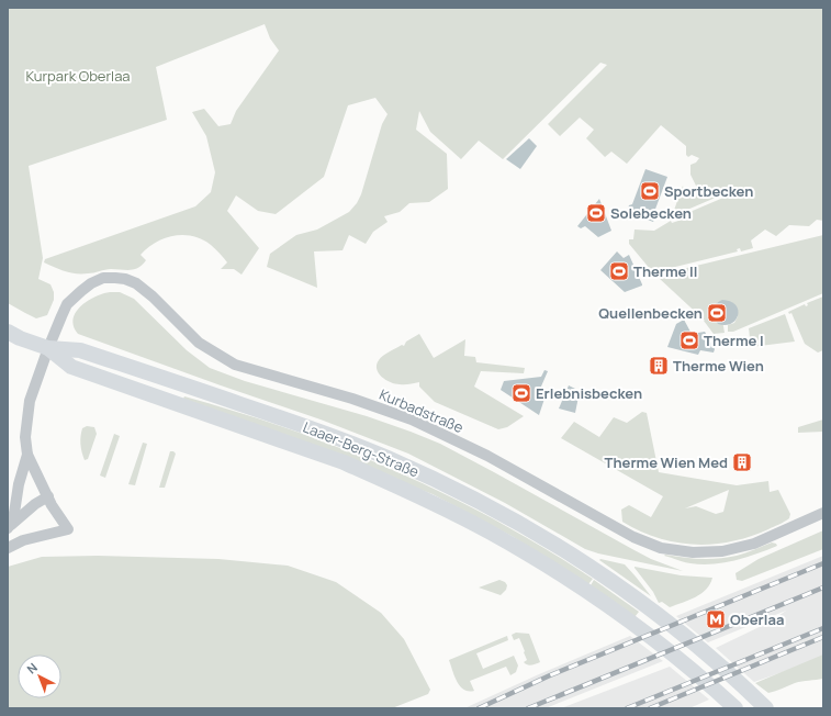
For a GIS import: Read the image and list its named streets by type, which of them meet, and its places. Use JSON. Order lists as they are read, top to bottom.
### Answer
{
  "streets": {
    "main road": ["Laaer-Berg-Straße"],
    "street": ["Kurbadstraße"]
  },
  "crossings": [
    ["Kurbadstraße", "Laaer-Berg-Straße"]
  ],
  "parks": ["Kurpark Oberlaa"],
  "places": {
    "sports": [
      "Sportbecken",
      "Solebecken",
      "Therme II",
      "Quellenbecken",
      "Therme I",
      "Erlebnisbecken"
    ],
    "building": ["Therme Wien", "Therme Wien Med"],
    "metro station": ["Oberlaa"]
  },
  "north": "top left"
}
